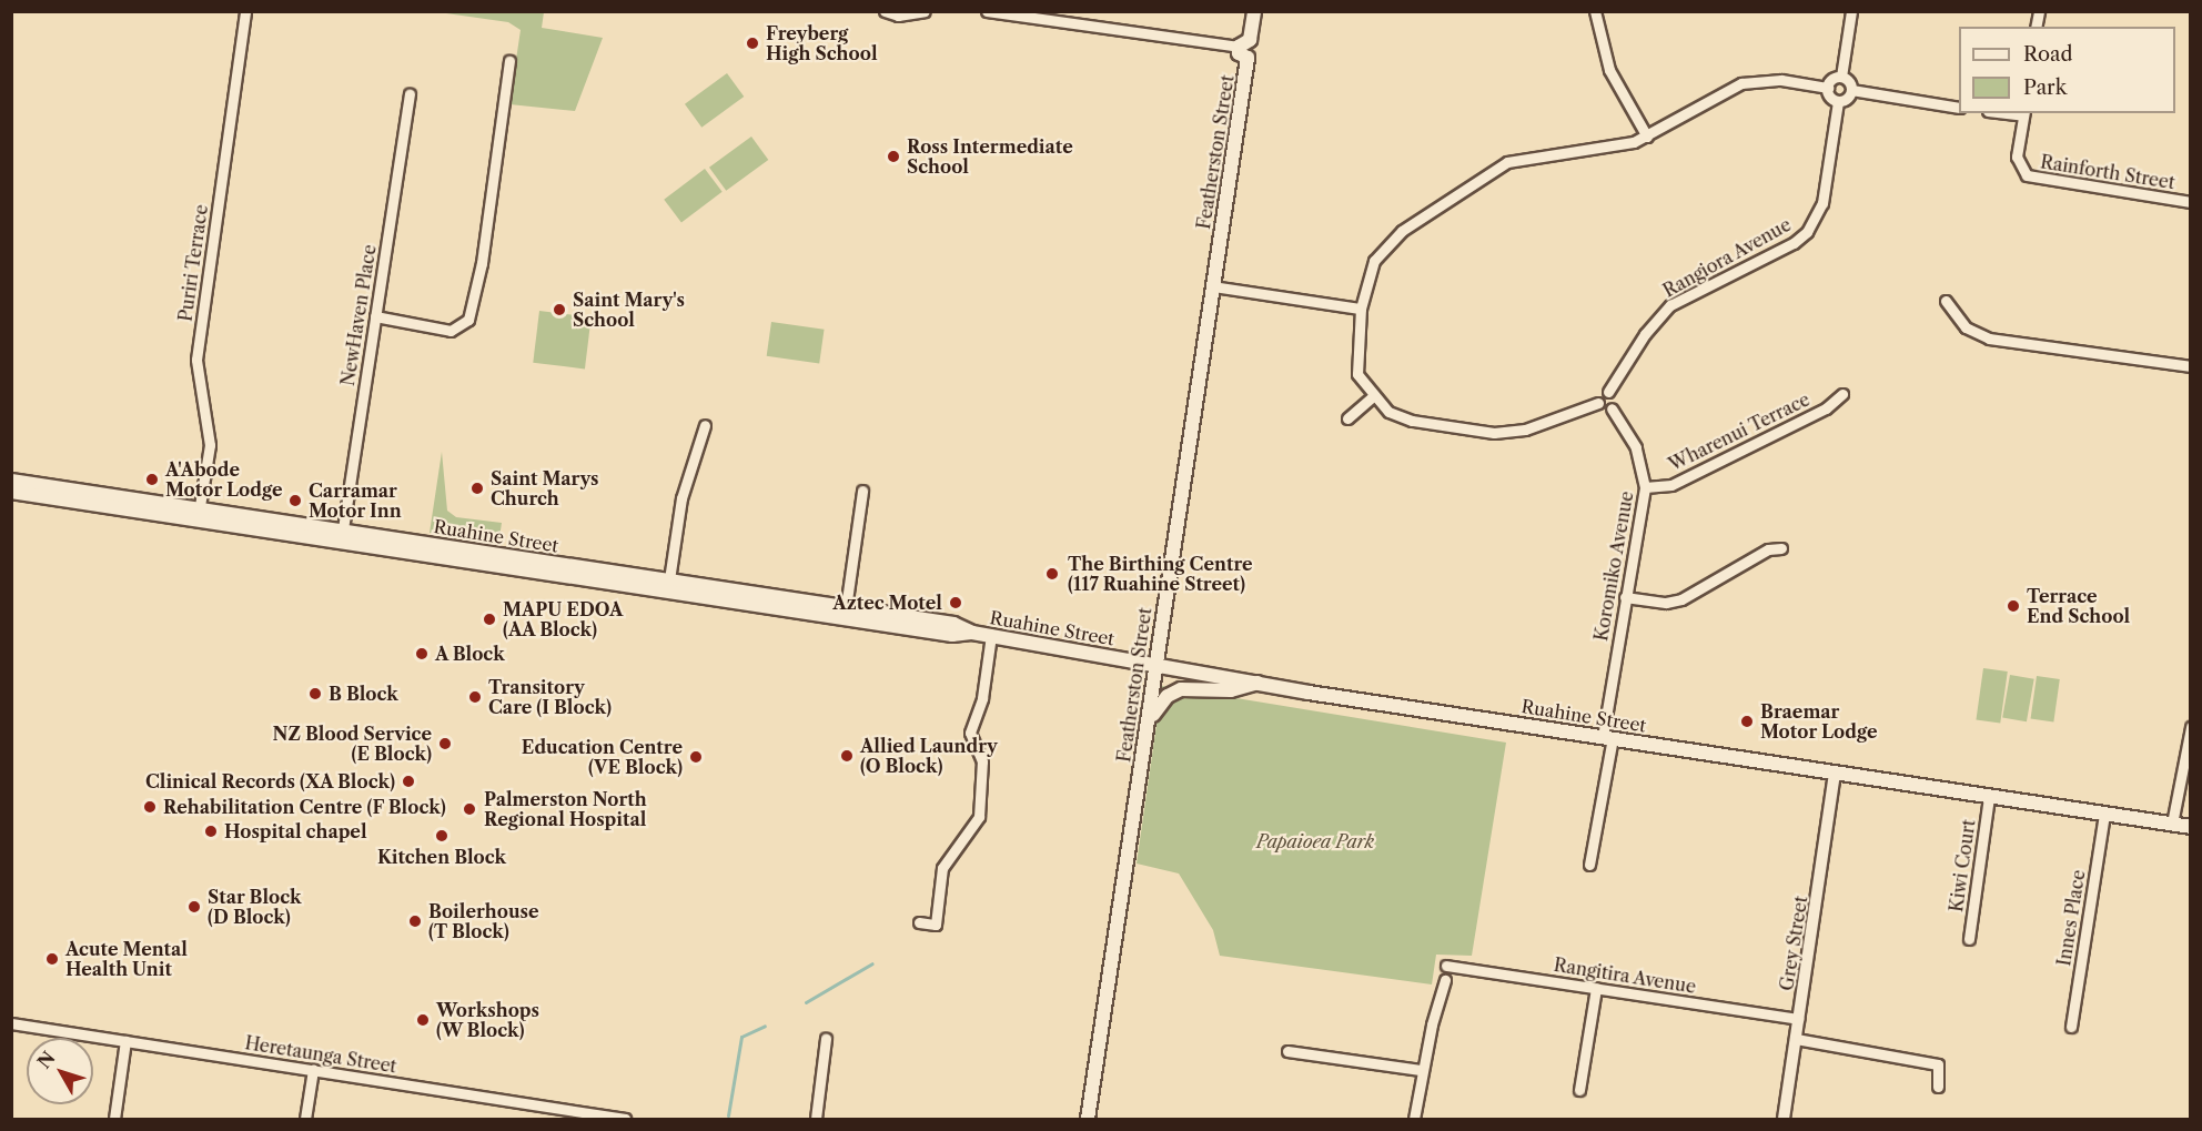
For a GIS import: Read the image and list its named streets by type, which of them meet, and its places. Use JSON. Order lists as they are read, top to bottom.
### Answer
{
  "streets": {
    "main road": ["Featherston Street", "Ruahine Street"],
    "street": [
      "Rainforth Street",
      "Rangiora Avenue",
      "Puriri Terrace",
      "NewHaven Place",
      "Wharenui Terrace",
      "Koromiko Avenue",
      "Kiwi Court",
      "Innes Place",
      "Grey Street",
      "Rangitira Avenue",
      "Heretaunga Street"
    ]
  },
  "crossings": [
    ["Featherston Street", "Ruahine Street"],
    ["Rangiora Avenue", "Koromiko Avenue"],
    ["Puriri Terrace", "Ruahine Street"],
    ["NewHaven Place", "Ruahine Street"],
    ["Wharenui Terrace", "Koromiko Avenue"],
    ["Ruahine Street", "Koromiko Avenue"],
    ["Ruahine Street", "Kiwi Court"],
    ["Ruahine Street", "Innes Place"],
    ["Ruahine Street", "Grey Street"],
    ["Grey Street", "Rangitira Avenue"]
  ],
  "parks": ["Papaioea Park"],
  "places": [
    "Freyberg High School",
    "Ross Intermediate School",
    "Saint Mary's School",
    "A'Abode Motor Lodge",
    "Saint Marys Church",
    "Carramar Motor Inn",
    "The Birthing Centre (117 Ruahine Street)",
    "Aztec Motel",
    "Terrace End School",
    "MAPU EDOA (AA Block)",
    "A Block",
    "B Block",
    "Transitory Care (I Block)",
    "Braemar Motor Lodge",
    "NZ Blood Service (E Block)",
    "Allied Laundry (O Block)",
    "Education Centre (VE Block)",
    "Clinical Records (XA Block)",
    "Rehabilitation Centre (F Block)",
    "Palmerston North Regional Hospital",
    "Hospital chapel",
    "Kitchen Block",
    "Star Block (D Block)",
    "Boilerhouse (T Block)",
    "Acute Mental Health Unit",
    "Workshops (W Block)"
  ],
  "legend": ["Road", "Park"],
  "north": "top left"
}
